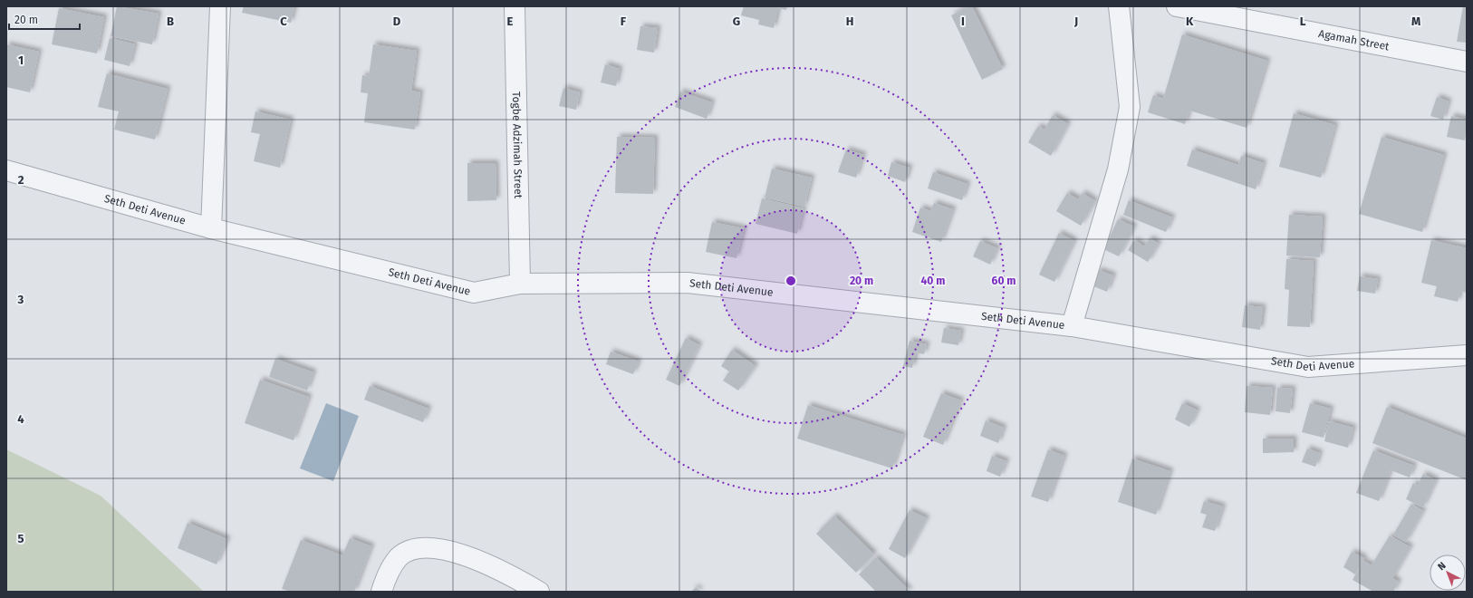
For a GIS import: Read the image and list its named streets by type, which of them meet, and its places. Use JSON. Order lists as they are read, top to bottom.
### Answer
{
  "streets": {
    "street": ["Agamah Street", "Togbe Adzimah Street", "Seth Deti Avenue"]
  },
  "crossings": [
    ["Togbe Adzimah Street", "Seth Deti Avenue"]
  ],
  "scale_bar": "20 m",
  "north": "top left",
  "grid": {
    "columns": [
      "B",
      "C",
      "D",
      "E",
      "F",
      "G",
      "H",
      "I",
      "J",
      "K",
      "L",
      "M"
    ],
    "rows": [
      "1",
      "2",
      "3",
      "4",
      "5"
    ]
  },
  "rings": ["20 m", "40 m", "60 m"]
}
